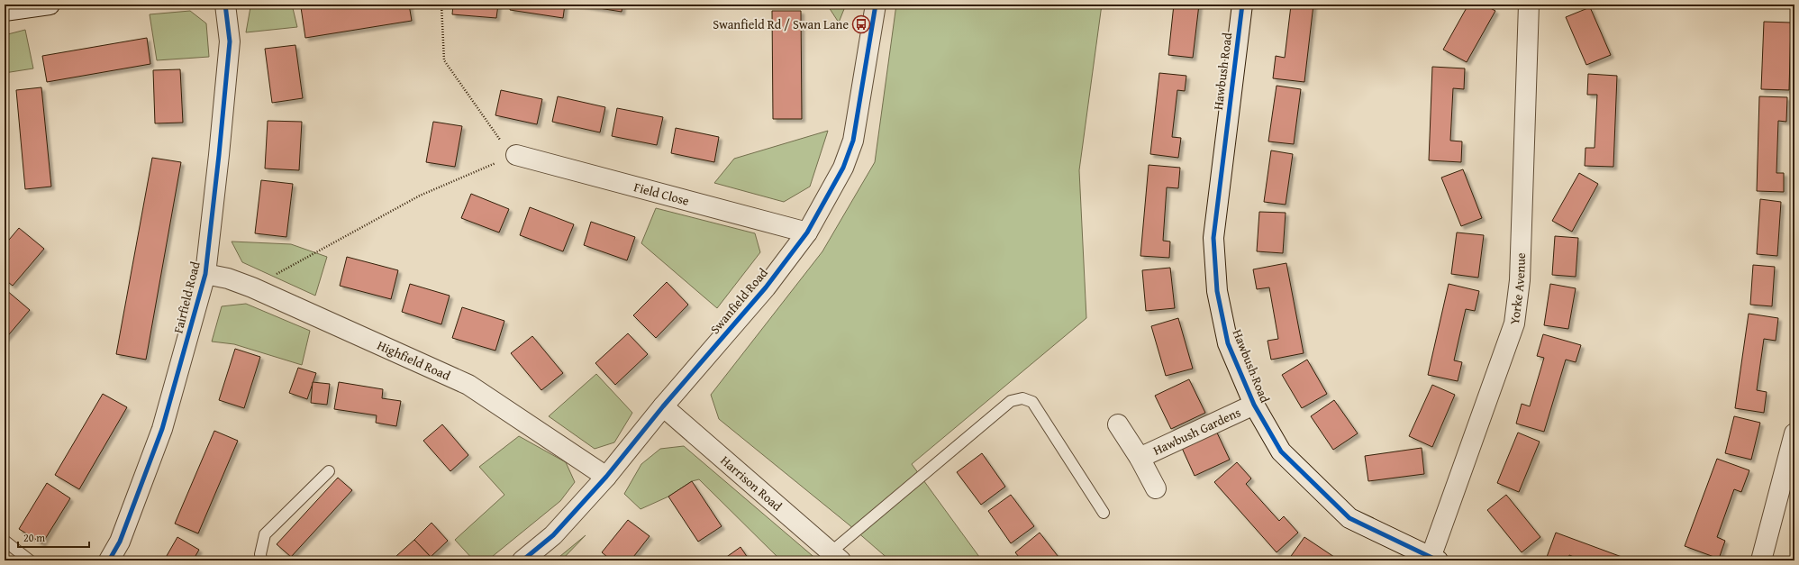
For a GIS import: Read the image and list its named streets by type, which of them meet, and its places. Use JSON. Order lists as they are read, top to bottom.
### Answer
{
  "streets": {
    "street": [
      "Hawbush Road",
      "Field Close",
      "Yorke Avenue",
      "Fairfield Road",
      "Swanfield Road",
      "Highfield Road",
      "Hawbush Gardens",
      "Harrison Road"
    ]
  },
  "crossings": [
    ["Hawbush Road", "Yorke Avenue"],
    ["Hawbush Road", "Hawbush Gardens"],
    ["Field Close", "Swanfield Road"],
    ["Fairfield Road", "Highfield Road"],
    ["Swanfield Road", "Highfield Road"],
    ["Swanfield Road", "Harrison Road"]
  ],
  "places": {
    "bus stop": ["Swanfield Rd / Swan Lane"]
  },
  "scale_bar": "20 m"
}
